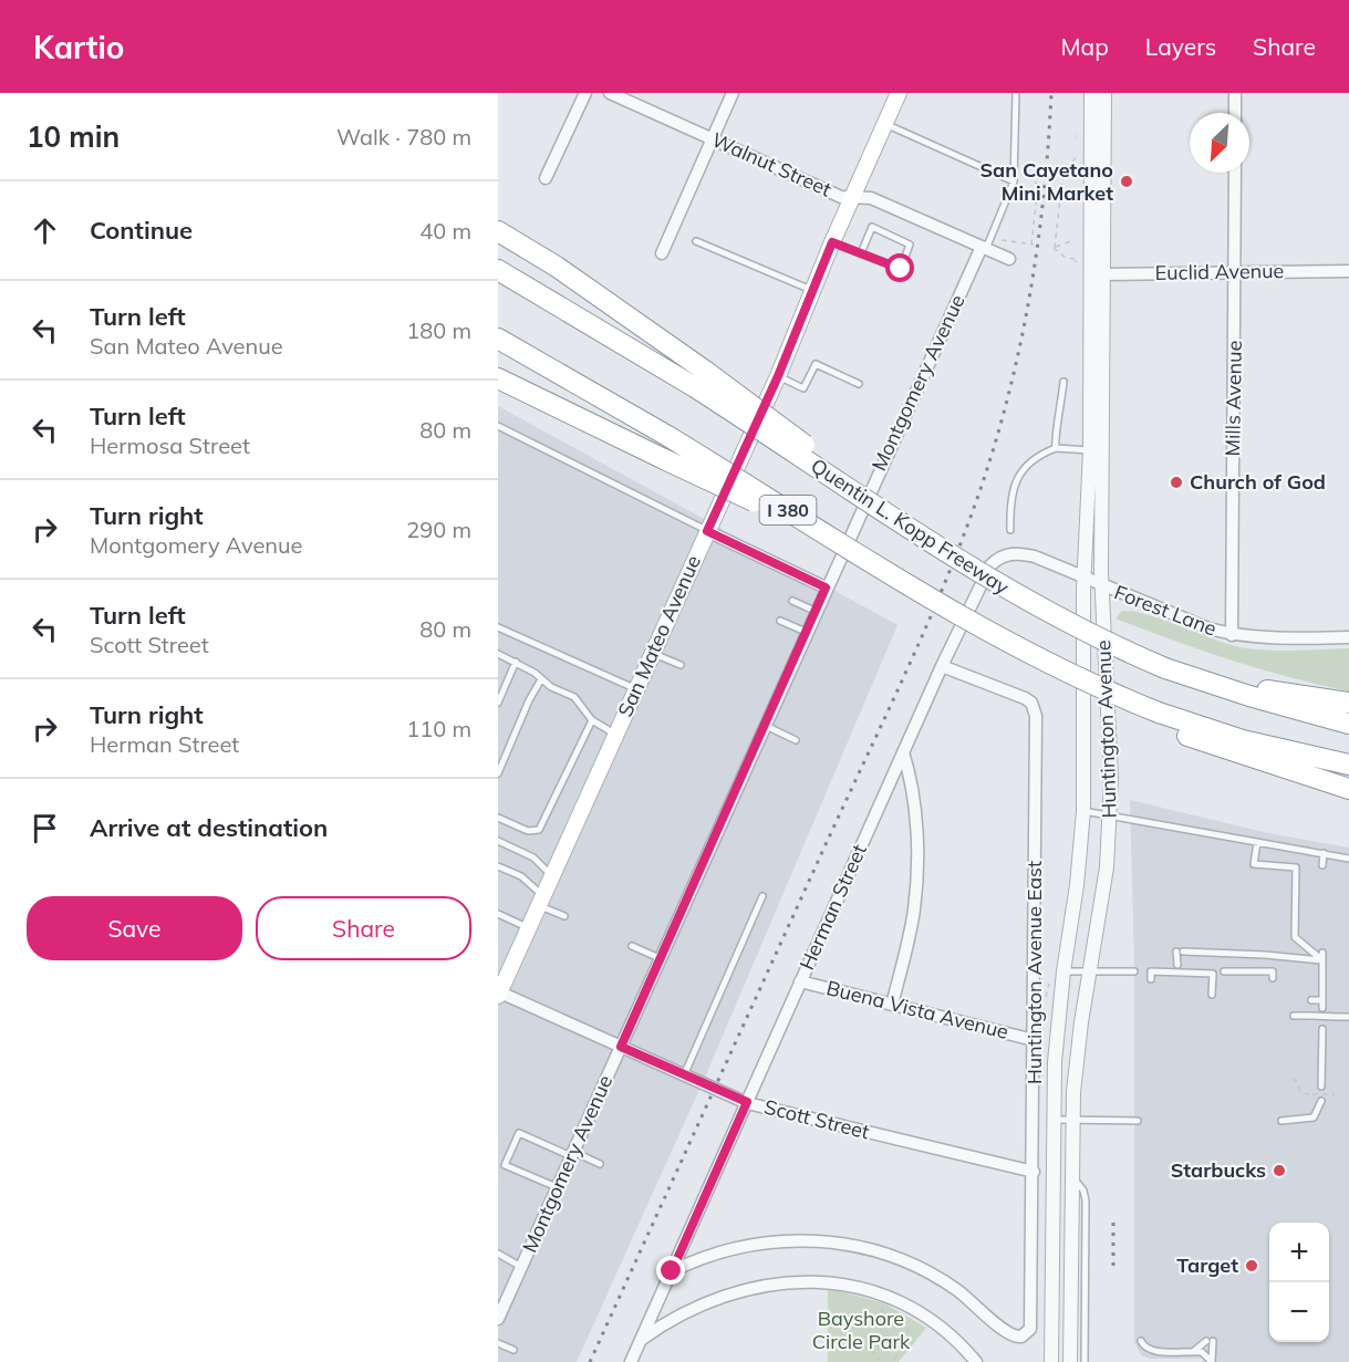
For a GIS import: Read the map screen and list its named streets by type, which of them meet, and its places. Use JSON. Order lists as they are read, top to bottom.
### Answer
{
  "streets": {
    "highway": ["I 380", "Quentin L. Kopp Freeway"],
    "main road": ["San Mateo Avenue"],
    "street": [
      "Walnut Street",
      "Euclid Avenue",
      "Montgomery Avenue",
      "Mills Avenue",
      "Forest Lane",
      "Huntington Avenue",
      "Herman Street",
      "Huntington Avenue East",
      "Buena Vista Avenue",
      "Scott Street"
    ]
  },
  "crossings": [
    ["Walnut Street", "Montgomery Avenue"],
    ["Walnut Street", "San Mateo Avenue"],
    ["Euclid Avenue", "Mills Avenue"],
    ["Euclid Avenue", "Huntington Avenue"],
    ["Montgomery Avenue", "Scott Street"],
    ["Mills Avenue", "Forest Lane"],
    ["Forest Lane", "Huntington Avenue"],
    ["Forest Lane", "Herman Street"],
    ["San Mateo Avenue", "Scott Street"],
    ["Huntington Avenue", "Herman Street"],
    ["Herman Street", "Huntington Avenue East"],
    ["Herman Street", "Buena Vista Avenue"],
    ["Herman Street", "Scott Street"],
    ["Huntington Avenue East", "Buena Vista Avenue"],
    ["Huntington Avenue East", "Scott Street"]
  ],
  "parks": ["Bayshore Circle Park"],
  "places": [
    "San Cayetano Mini Market",
    "Church of God",
    "Starbucks",
    "Target"
  ],
  "north": "bottom left",
  "page": {
    "header": "Kartio",
    "nav": ["Map", "Layers", "Share"],
    "heading": ["10 min", "Walk · 780 m"],
    "list": [
      ["Continue", "40 m"],
      ["Turn left", "San Mateo Avenue", "180 m"],
      ["Turn left", "Hermosa Street", "80 m"],
      ["Turn right", "Montgomery Avenue", "290 m"],
      ["Turn left", "Scott Street", "80 m"],
      ["Turn right", "Herman Street", "110 m"],
      "Arrive at destination"
    ],
    "buttons": ["Save", "Share"],
    "map_buttons": ["+", "−"]
  }
}
